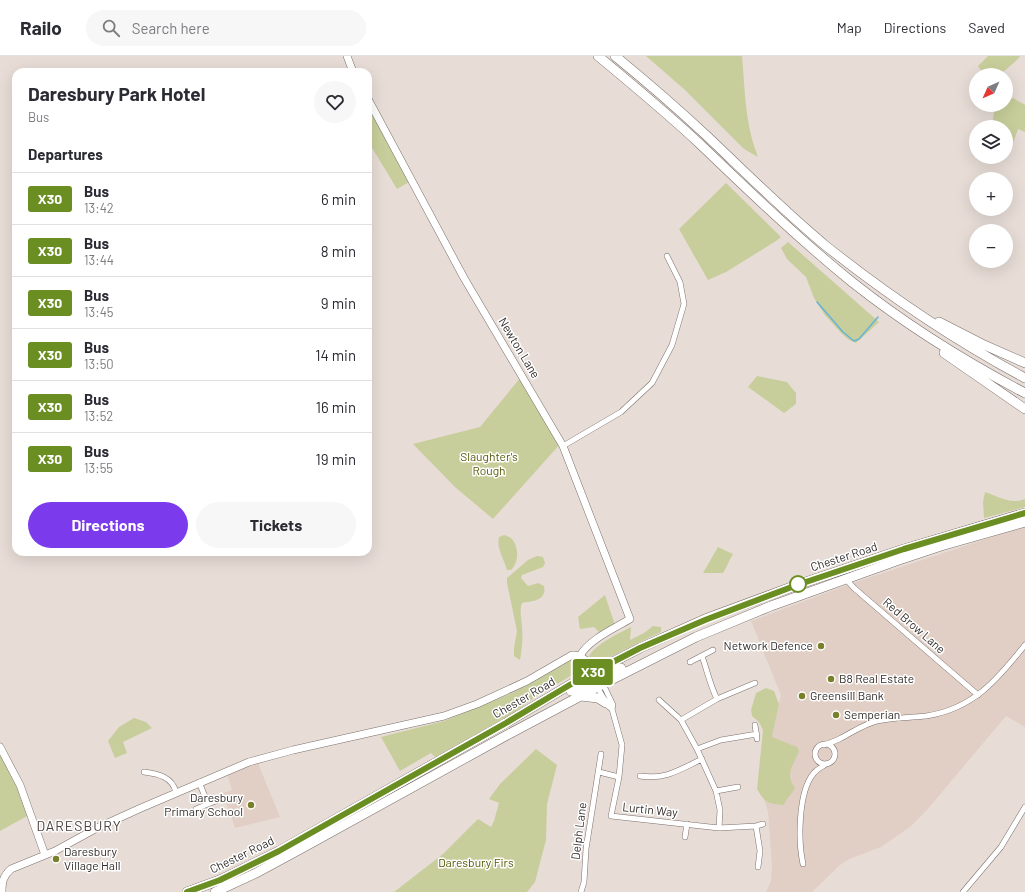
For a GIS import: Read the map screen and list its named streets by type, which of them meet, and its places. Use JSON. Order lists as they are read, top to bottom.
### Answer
{
  "streets": {
    "highway": ["Chester Road"],
    "street": [
      "Newton Lane",
      "Red Brow Lane",
      "Lurtin Way",
      "Delph Lane"
    ]
  },
  "crossings": [
    ["Newton Lane", "Chester Road"],
    ["Chester Road", "Red Brow Lane"]
  ],
  "districts": ["DARESBURY"],
  "parks": ["Slaughter's Rough", "Daresbury Firs"],
  "places": [
    "Network Defence",
    "B8 Real Estate",
    "Greensill Bank",
    "Semperian",
    "Daresbury Primary School",
    "Daresbury Village Hall"
  ],
  "lines": ["bus line X30"],
  "north": "bottom left",
  "page": {
    "header": "Railo",
    "search": "Search here",
    "nav": ["Map", "Directions", "Saved"],
    "on_map": "X30",
    "map_buttons": ["+", "−"],
    "heading": [
      ["Daresbury Park Hotel", "Bus"],
      "Departures"
    ],
    "list": [
      {
        "mark": "X30",
        "name": "Bus",
        "note": "13:42",
        "value": "6 min"
      },
      {
        "mark": "X30",
        "name": "Bus",
        "note": "13:44",
        "value": "8 min"
      },
      {
        "mark": "X30",
        "name": "Bus",
        "note": "13:45",
        "value": "9 min"
      },
      {
        "mark": "X30",
        "name": "Bus",
        "note": "13:50",
        "value": "14 min"
      },
      {
        "mark": "X30",
        "name": "Bus",
        "note": "13:52",
        "value": "16 min"
      },
      {
        "mark": "X30",
        "name": "Bus",
        "note": "13:55",
        "value": "19 min"
      }
    ],
    "buttons": ["Directions", "Tickets"]
  }
}
